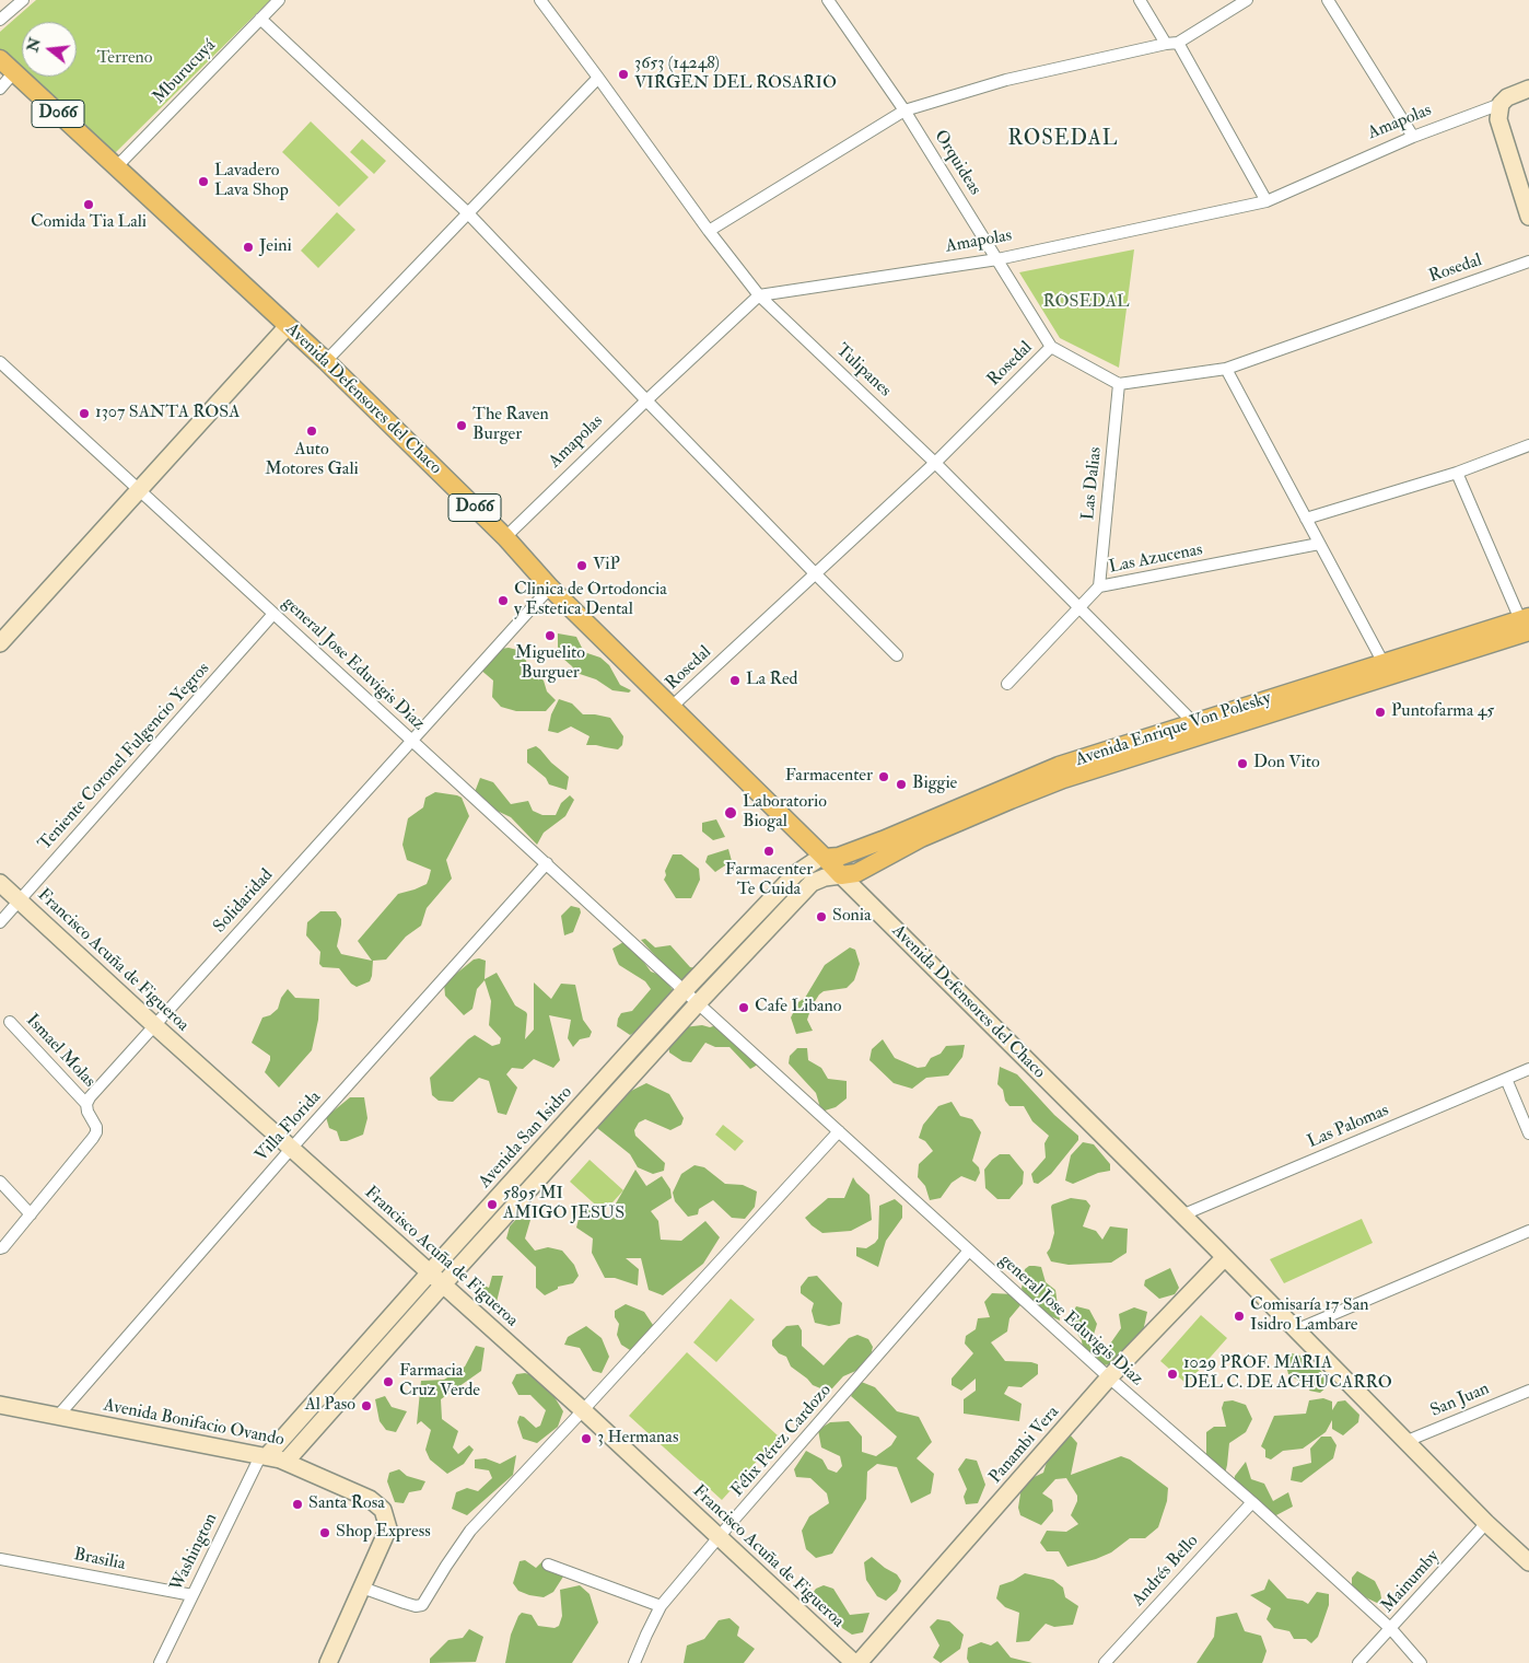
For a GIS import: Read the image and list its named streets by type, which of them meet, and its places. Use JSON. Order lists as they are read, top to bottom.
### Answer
{
  "streets": {
    "main road": [
      "D066",
      "Amapolas",
      "Avenida Defensores del Chaco",
      "Avenida Enrique Von Polesky",
      "Francisco Acuña de Figueroa",
      "Avenida San Isidro",
      "Avenida Bonifacio Ovando",
      "Panambi Vera"
    ],
    "street": [
      "Mburucuyá",
      "Orquideas",
      "Rosedal",
      "Tulipanes",
      "Las Dalias",
      "Las Azucenas",
      "general Jose Eduvigis Diaz",
      "Teniente Coronel Fulgencio Yegros",
      "Solidaridad",
      "Ismael Molas",
      "Villa Florida",
      "Las Palomas",
      "San Juan",
      "Félix Pérez Cardozo",
      "Washington",
      "Brasilia",
      "Andrés Bello",
      "Mainumby"
    ]
  },
  "crossings": [
    ["Mburucuyá", "Avenida Defensores del Chaco"],
    ["Amapolas", "Orquideas"],
    ["Amapolas", "Tulipanes"],
    ["Amapolas", "Avenida Defensores del Chaco"],
    ["Orquideas", "Rosedal"],
    ["Rosedal", "Tulipanes"],
    ["Rosedal", "Avenida Defensores del Chaco"],
    ["Rosedal", "Las Dalias"],
    ["Tulipanes", "Las Azucenas"],
    ["Tulipanes", "Avenida Enrique Von Polesky"],
    ["Avenida Defensores del Chaco", "Avenida Enrique Von Polesky"],
    ["Avenida Defensores del Chaco", "Solidaridad"],
    ["Avenida Defensores del Chaco", "Las Palomas"],
    ["Avenida Defensores del Chaco", "Avenida San Isidro"],
    ["Avenida Defensores del Chaco", "San Juan"],
    ["Avenida Defensores del Chaco", "Panambi Vera"],
    ["Avenida Defensores del Chaco", "Mainumby"],
    ["Las Dalias", "Las Azucenas"],
    ["general Jose Eduvigis Diaz", "Teniente Coronel Fulgencio Yegros"],
    ["general Jose Eduvigis Diaz", "Solidaridad"],
    ["general Jose Eduvigis Diaz", "Villa Florida"],
    ["general Jose Eduvigis Diaz", "Avenida San Isidro"],
    ["general Jose Eduvigis Diaz", "Félix Pérez Cardozo"],
    ["general Jose Eduvigis Diaz", "Panambi Vera"],
    ["general Jose Eduvigis Diaz", "Andrés Bello"],
    ["general Jose Eduvigis Diaz", "Mainumby"],
    ["Avenida Enrique Von Polesky", "Avenida San Isidro"],
    ["Teniente Coronel Fulgencio Yegros", "Francisco Acuña de Figueroa"],
    ["Solidaridad", "Francisco Acuña de Figueroa"],
    ["Solidaridad", "Ismael Molas"],
    ["Francisco Acuña de Figueroa", "Villa Florida"],
    ["Francisco Acuña de Figueroa", "Avenida San Isidro"],
    ["Francisco Acuña de Figueroa", "Félix Pérez Cardozo"],
    ["Villa Florida", "Avenida Bonifacio Ovando"],
    ["Avenida San Isidro", "Avenida Bonifacio Ovando"],
    ["Avenida San Isidro", "Washington"],
    ["Avenida Bonifacio Ovando", "Washington"],
    ["Washington", "Brasilia"]
  ],
  "districts": ["ROSEDAL"],
  "parks": ["Terreno", "ROSEDAL"],
  "places": [
    "3653 (14248) VIRGEN DEL ROSARIO",
    "Lavadero Lava Shop",
    "Comida Tia Lali",
    "Jeini",
    "1307 SANTA ROSA",
    "The Raven Burger",
    "Auto Motores Gali",
    "ViP",
    "Clinica de Ortodoncia y Estetica Dental",
    "Miguelito Burguer",
    "La Red",
    "Puntofarma 45",
    "Don Vito",
    "Farmacenter",
    "Biggie",
    "Laboratorio Biogal",
    "Farmacenter Te Cuida",
    "Sonia",
    "Cafe Libano",
    "5895 MI AMIGO JESUS",
    "Comisaría 17 San Isidro Lambare",
    "1029 PROF. MARIA DEL C. DE ACHUCARRO",
    "Farmacia Cruz Verde",
    "Al Paso",
    "3 Hermanas",
    "Santa Rosa",
    "Shop Express"
  ],
  "north": "left"
}
